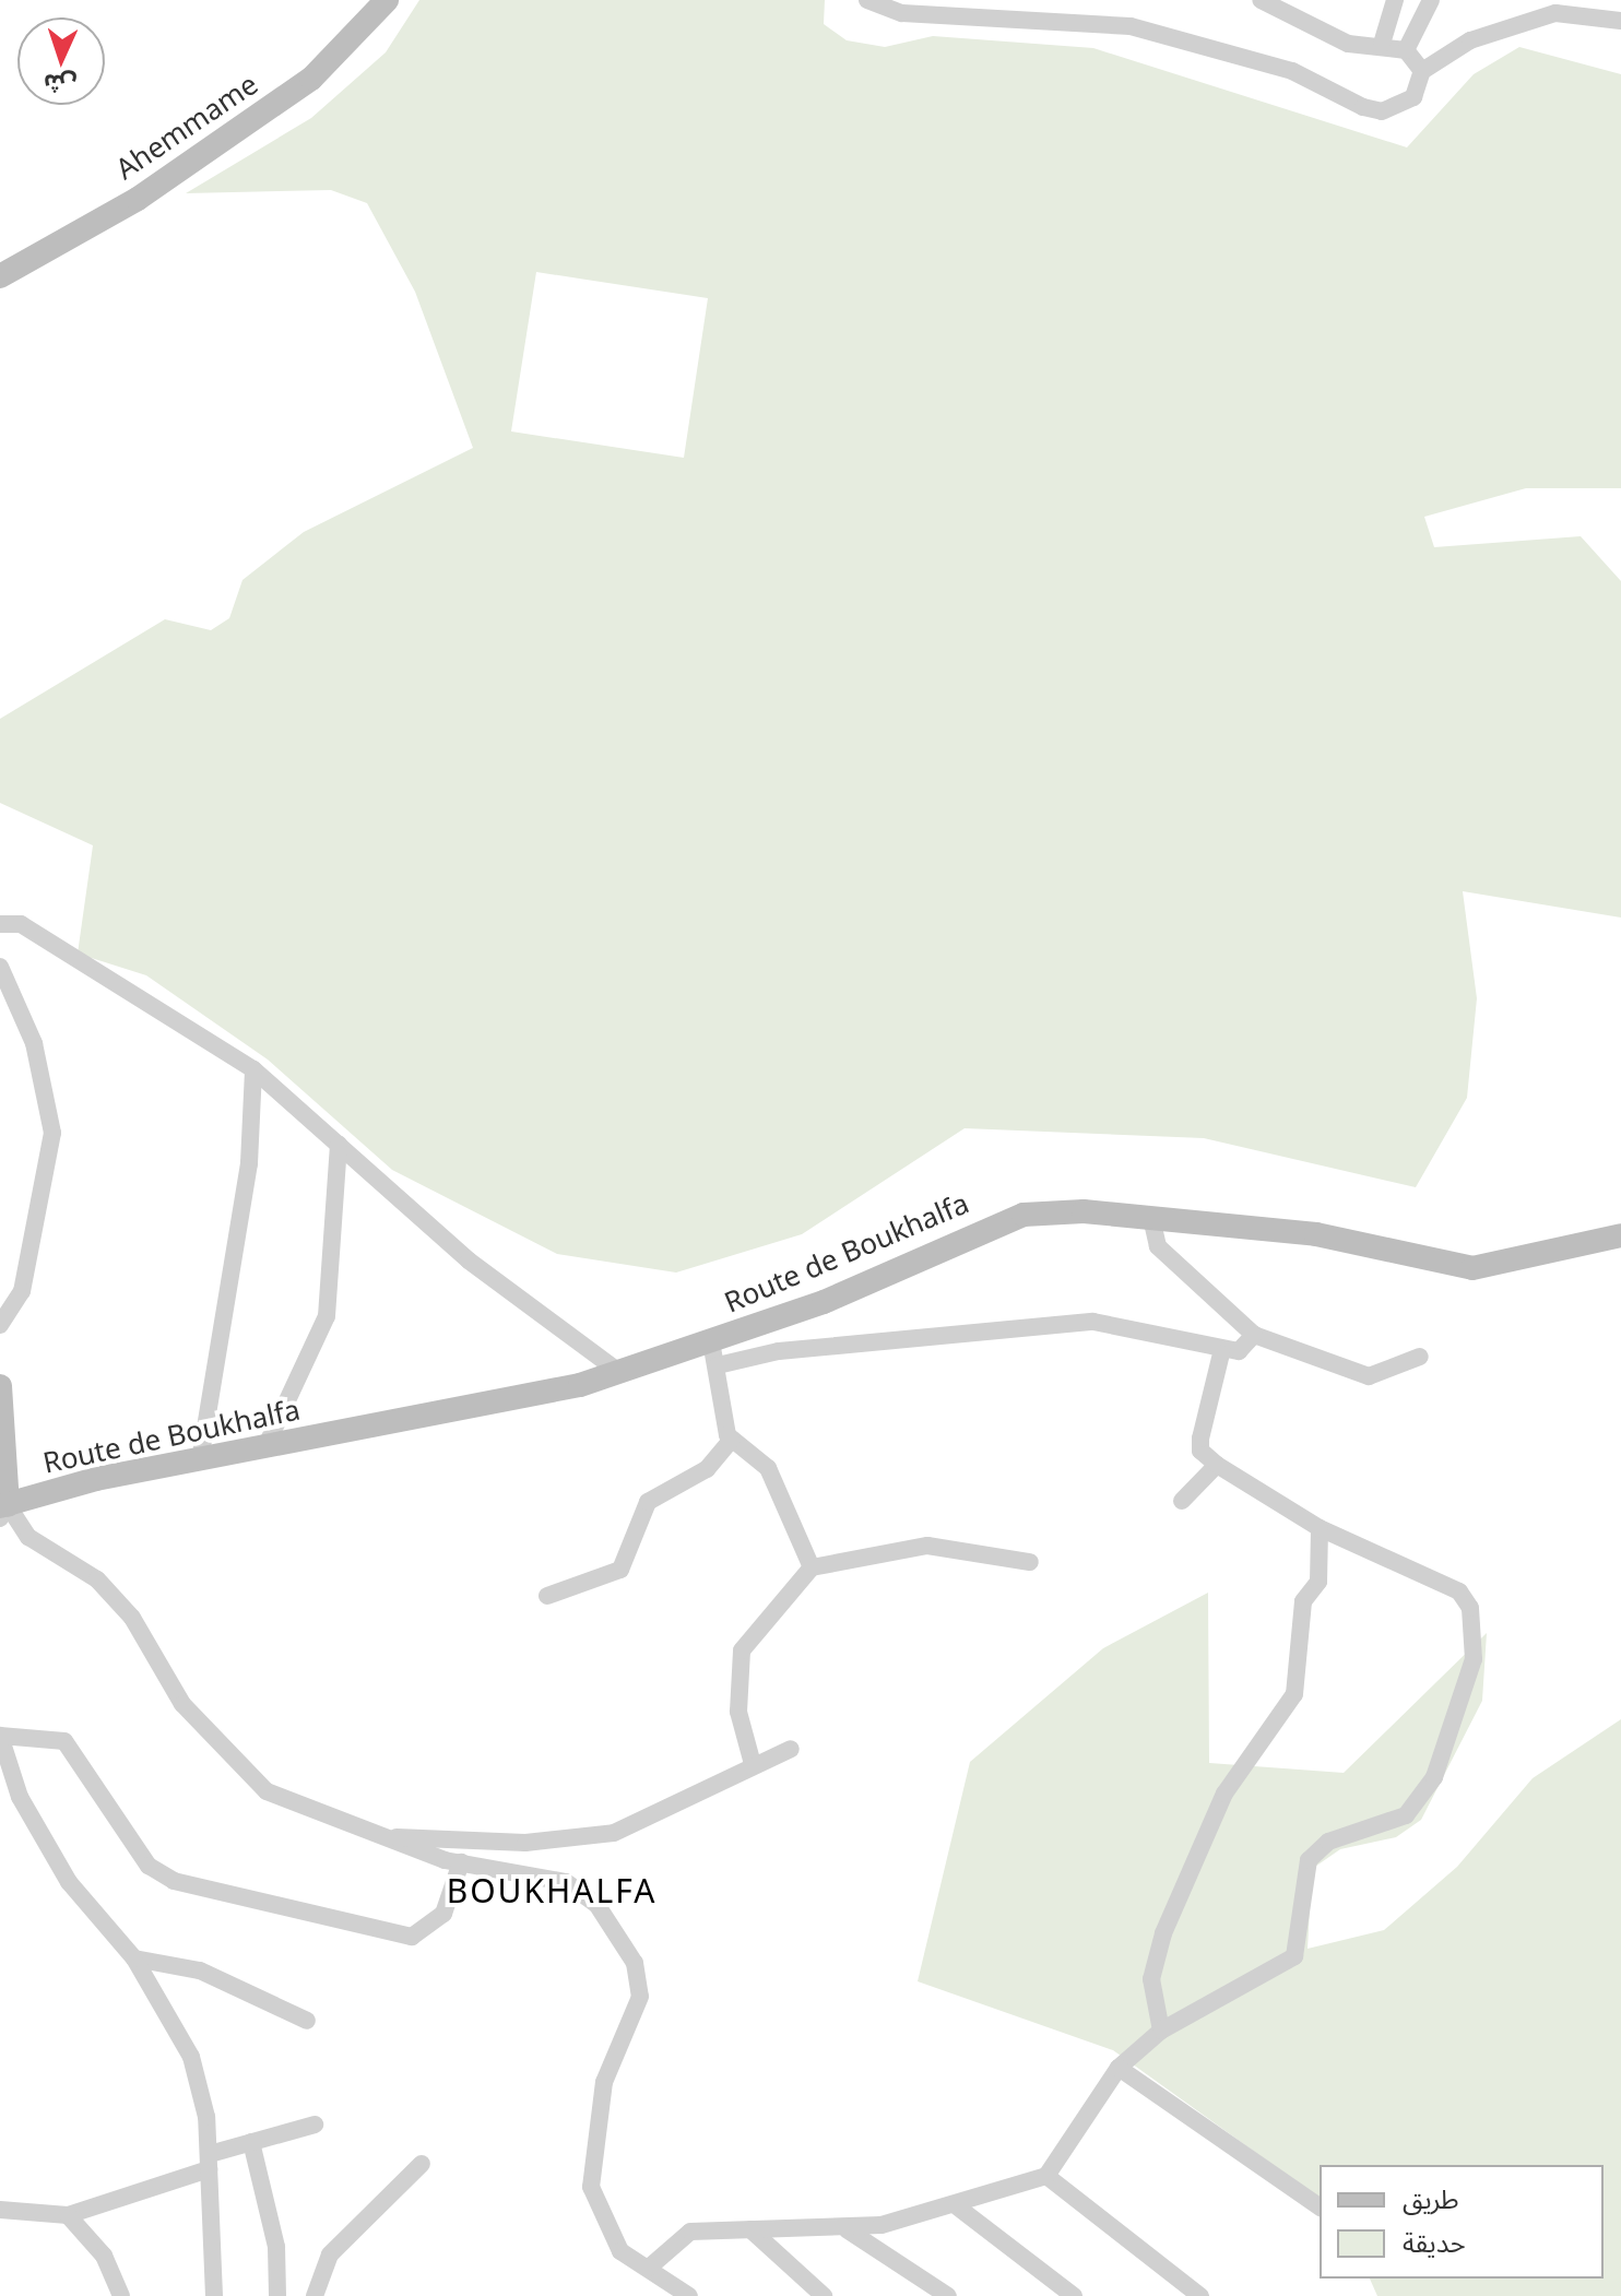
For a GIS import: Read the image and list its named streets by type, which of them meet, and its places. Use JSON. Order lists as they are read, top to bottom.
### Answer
{
  "streets": {
    "main road": ["Ahemmame", "Route de Boukhalfa"]
  },
  "districts": ["BOUKHALFA"],
  "legend": ["طريق", "حديقة"],
  "north": "bottom"
}
